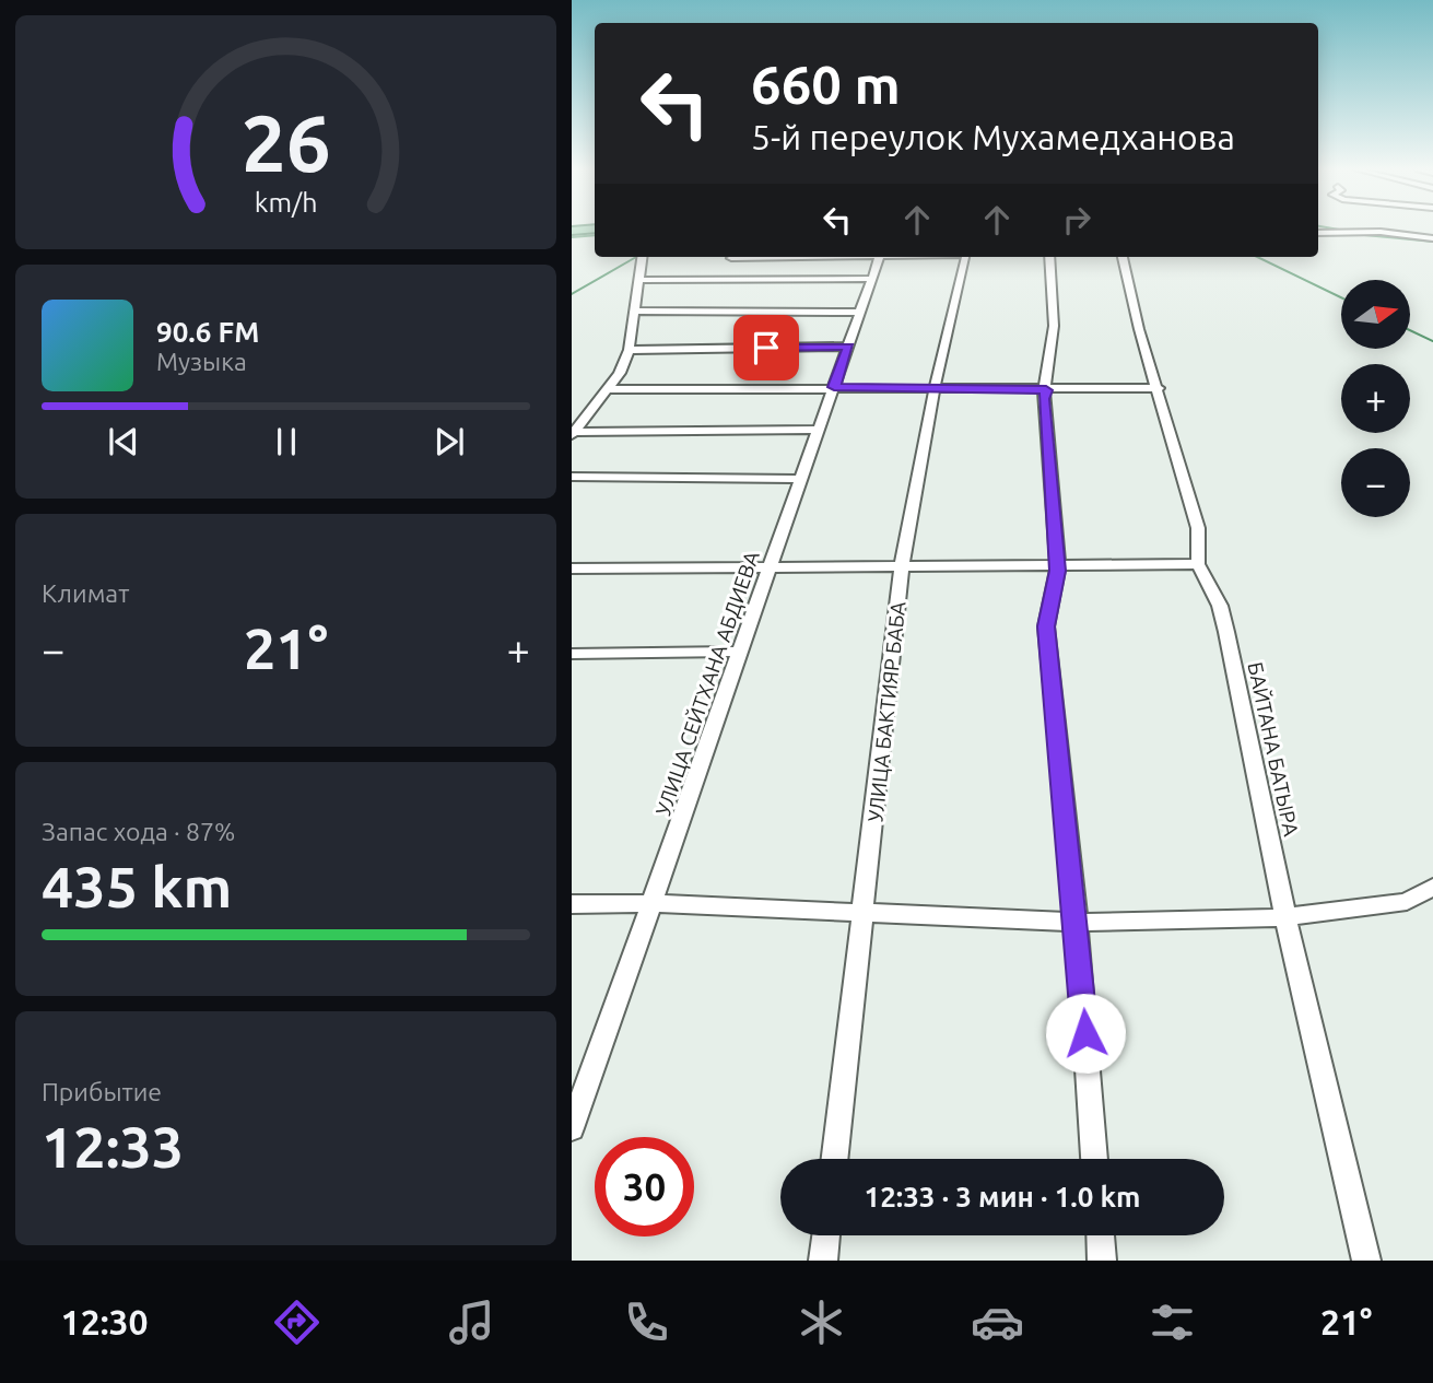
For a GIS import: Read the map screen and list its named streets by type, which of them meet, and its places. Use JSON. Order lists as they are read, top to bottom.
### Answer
{
  "streets": {
    "street": ["УЛИЦА СЕЙТХАНА АБДИЕВА", "УЛИЦА БАКТИЯР БАБА", "БАЙТАНА БАТЫРА"]
  },
  "north": "right",
  "page": {
    "turn": ["660 m", "5-й переулок Мухамедханова"],
    "map_buttons": ["+", "−"],
    "song": ["90.6 FM", "Музыка"],
    "tile": [
      "Климат",
      ["Запас хода · 87%", "435 km"],
      ["Прибытие", "12:33"]
    ],
    "heat": ["−", "21°", "+"],
    "limit": "30",
    "trip": "12:33 · 3 мин · 1.0 km",
    "tabs": ["12:30", "21°"],
    "gauge": ["26", "km/h"]
  }
}
